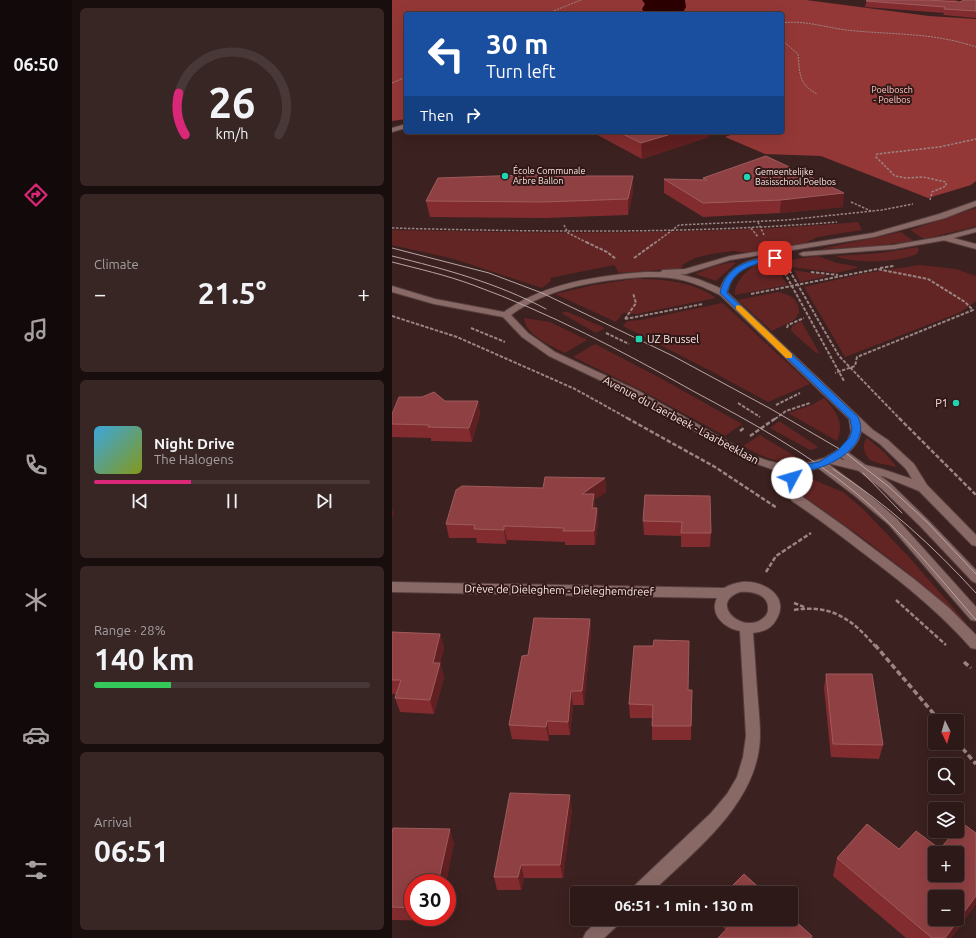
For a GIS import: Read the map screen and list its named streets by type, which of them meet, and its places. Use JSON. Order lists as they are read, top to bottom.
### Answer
{
  "streets": {
    "street": ["Avenue du Laerbeek - Laarbeeklaan", "Drève de Dieleghem - Dieleghemdreef"]
  },
  "parks": ["Poelbosch - Poelbos"],
  "places": {
    "other": ["École Communale Arbre Ballon", "Gemeentelijke Basisschool Poelbos", "P1"],
    "transit": ["UZ Brussel"]
  },
  "north": "bottom",
  "page": {
    "tabs": "06:50",
    "turn": ["30 m", "Turn left"],
    "then": "Then",
    "tile": [
      "Climate",
      ["Range · 28%", "140 km"],
      ["Arrival", "06:51"]
    ],
    "heat": ["−", "21.5°", "+"],
    "song": ["Night Drive", "The Halogens"],
    "map_buttons": ["+", "−"],
    "limit": "30",
    "trip": "06:51 · 1 min · 130 m",
    "gauge": ["26", "km/h"]
  }
}
